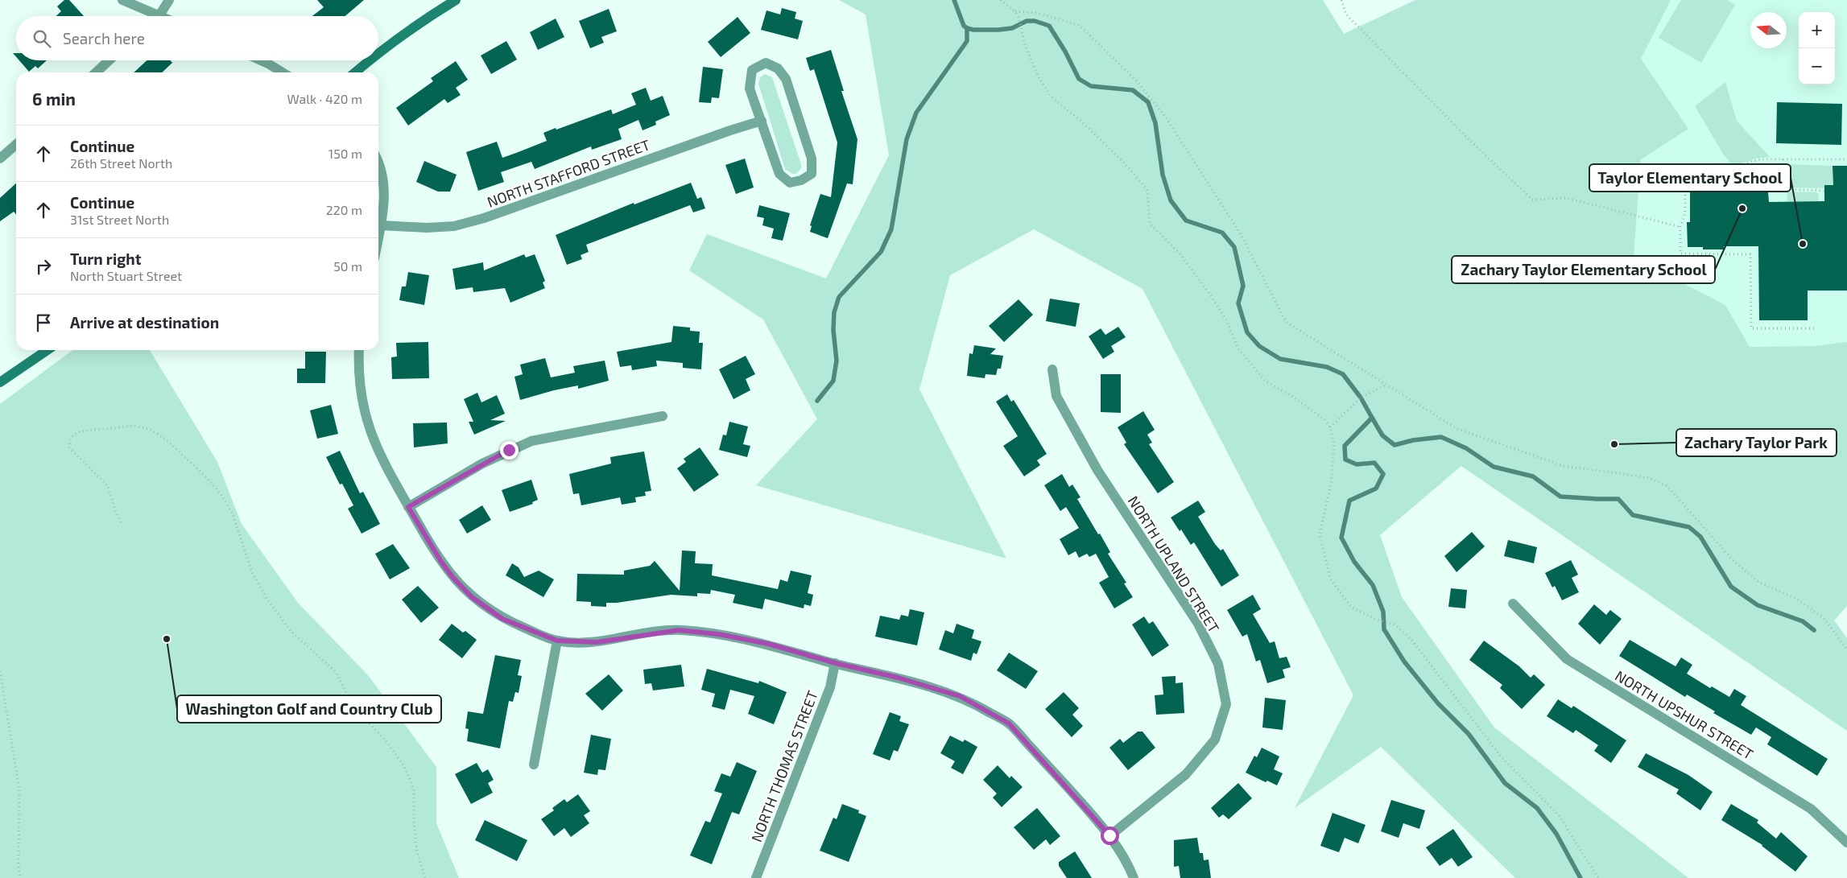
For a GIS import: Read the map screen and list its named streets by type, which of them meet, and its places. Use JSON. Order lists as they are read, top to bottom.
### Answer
{
  "streets": {
    "street": [
      "NORTH STAFFORD STREET",
      "NORTH UPLAND STREET",
      "NORTH UPSHUR STREET",
      "NORTH THOMAS STREET"
    ]
  },
  "places": [
    "Zachary Taylor Elementary School",
    "Taylor Elementary School",
    "Zachary Taylor Park",
    "Washington Golf and Country Club"
  ],
  "north": "left",
  "page": {
    "map_buttons": ["+", "−"],
    "search": "Search here",
    "heading": ["6 min", "Walk · 420 m"],
    "list": [
      ["Continue", "26th Street North", "150 m"],
      ["Continue", "31st Street North", "220 m"],
      ["Turn right", "North Stuart Street", "50 m"],
      "Arrive at destination"
    ]
  }
}
